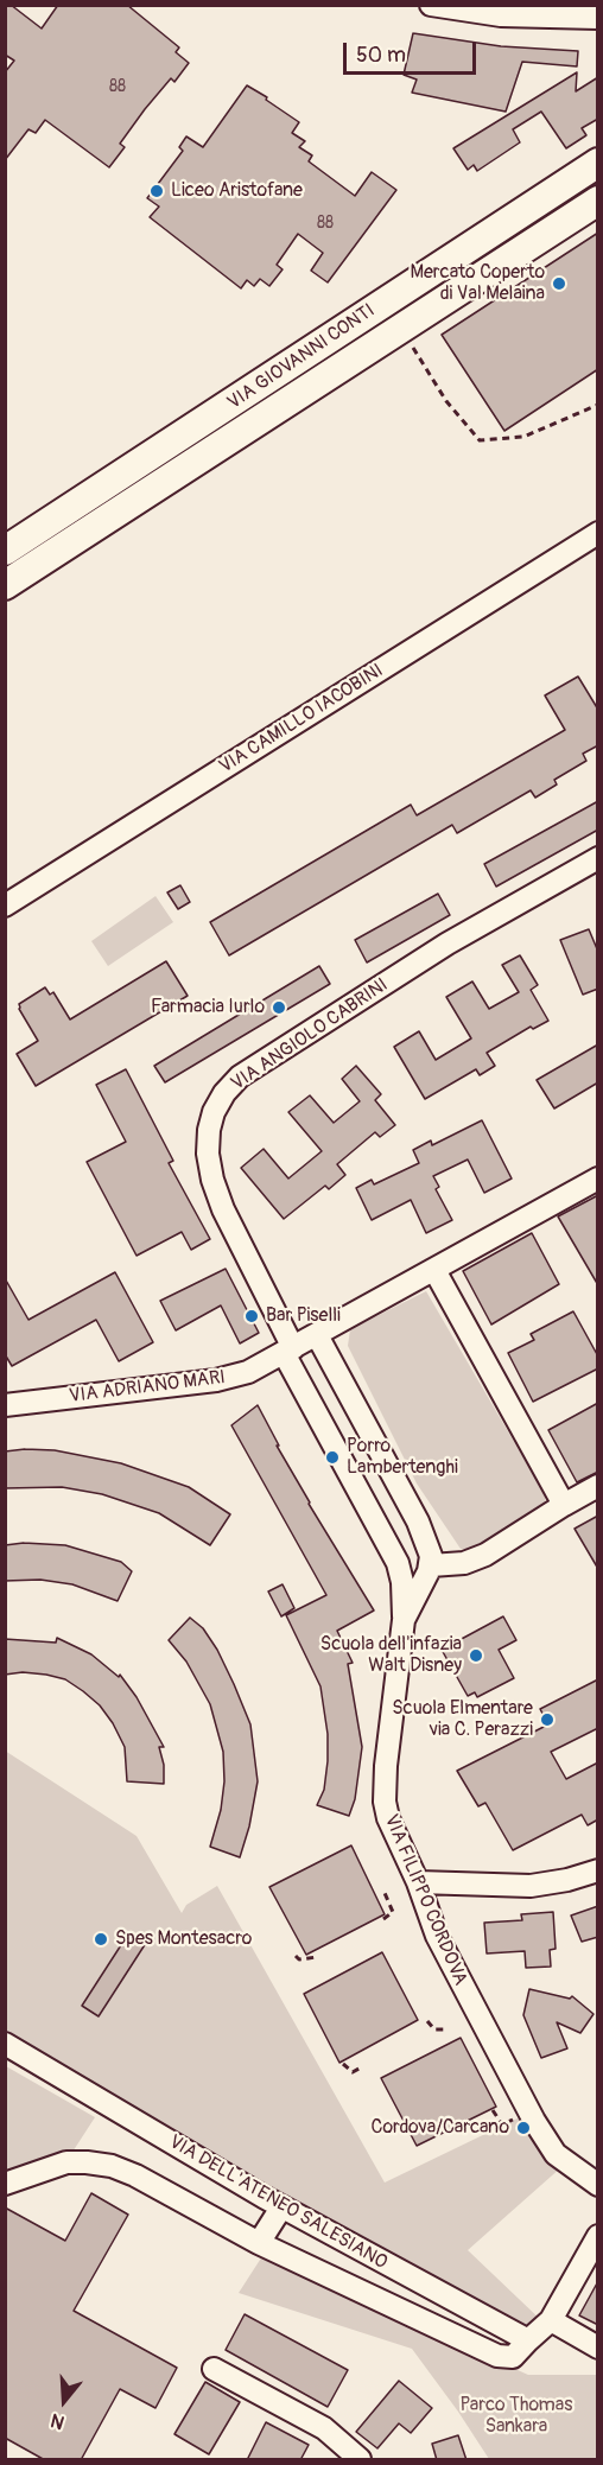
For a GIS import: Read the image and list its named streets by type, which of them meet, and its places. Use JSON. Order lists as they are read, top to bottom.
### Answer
{
  "streets": {
    "main road": ["VIA GIOVANNI CONTI"],
    "street": [
      "VIA CAMILLO IACOBINI",
      "VIA ANGIOLO CABRINI",
      "VIA ADRIANO MARI",
      "VIA FILIPPO CORDOVA",
      "VIA DELL'ATENEO SALESIANO"
    ]
  },
  "crossings": [
    ["VIA ANGIOLO CABRINI", "VIA ADRIANO MARI"],
    ["VIA ANGIOLO CABRINI", "VIA FILIPPO CORDOVA"]
  ],
  "parks": ["Parco Thomas Sankara"],
  "places": [
    "Liceo Aristofane",
    "Mercato Coperto di Val Melaina",
    "Farmacia Iurlo",
    "Bar Piselli",
    "Porro Lambertenghi",
    "Scuola dell'infazia Walt Disney",
    "Scuola Elmentare via C. Perazzi",
    "Spes Montesacro",
    "Cordova/Carcano"
  ],
  "house_numbers": ["88", "88"],
  "scale_bar": "50 m",
  "north": "bottom"
}
